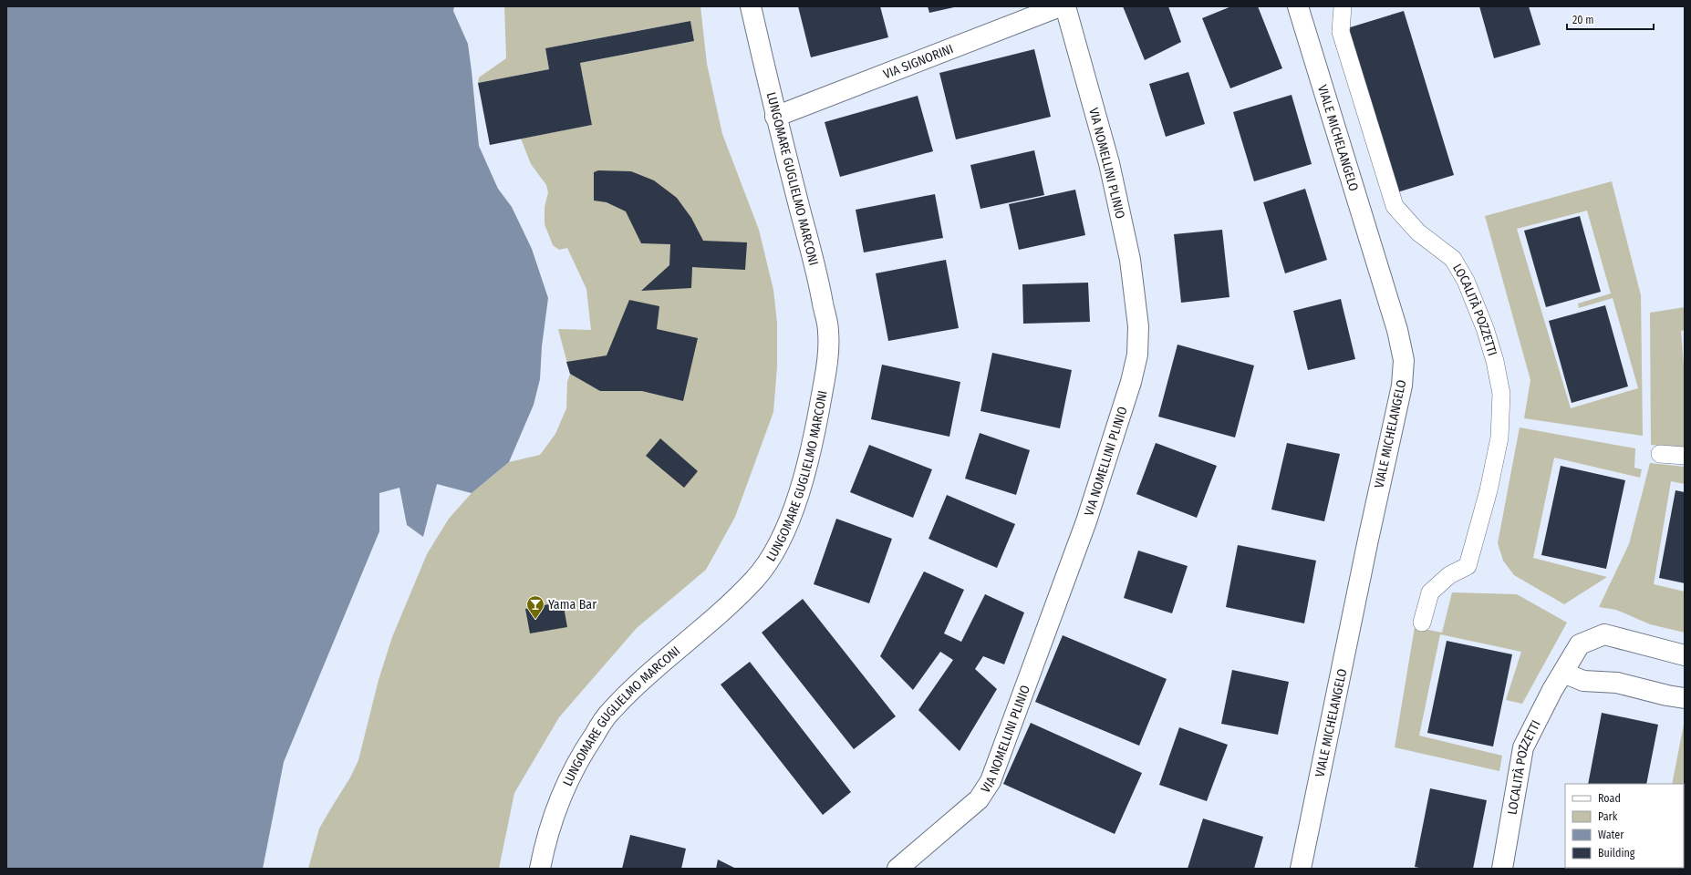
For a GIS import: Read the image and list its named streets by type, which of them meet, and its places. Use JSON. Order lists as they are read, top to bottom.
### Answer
{
  "streets": {
    "street": [
      "VIA SIGNORINI",
      "VIALE MICHELANGELO",
      "VIA NOMELLINI PLINIO",
      "LUNGOMARE GUGLIELMO MARCONI",
      "LOCALITÀ POZZETTI"
    ]
  },
  "crossings": [
    ["VIA SIGNORINI", "LUNGOMARE GUGLIELMO MARCONI"]
  ],
  "places": {
    "bar": ["Yama Bar"]
  },
  "legend": [
    "Road",
    "Park",
    "Water",
    "Building"
  ],
  "scale_bar": "20 m"
}
